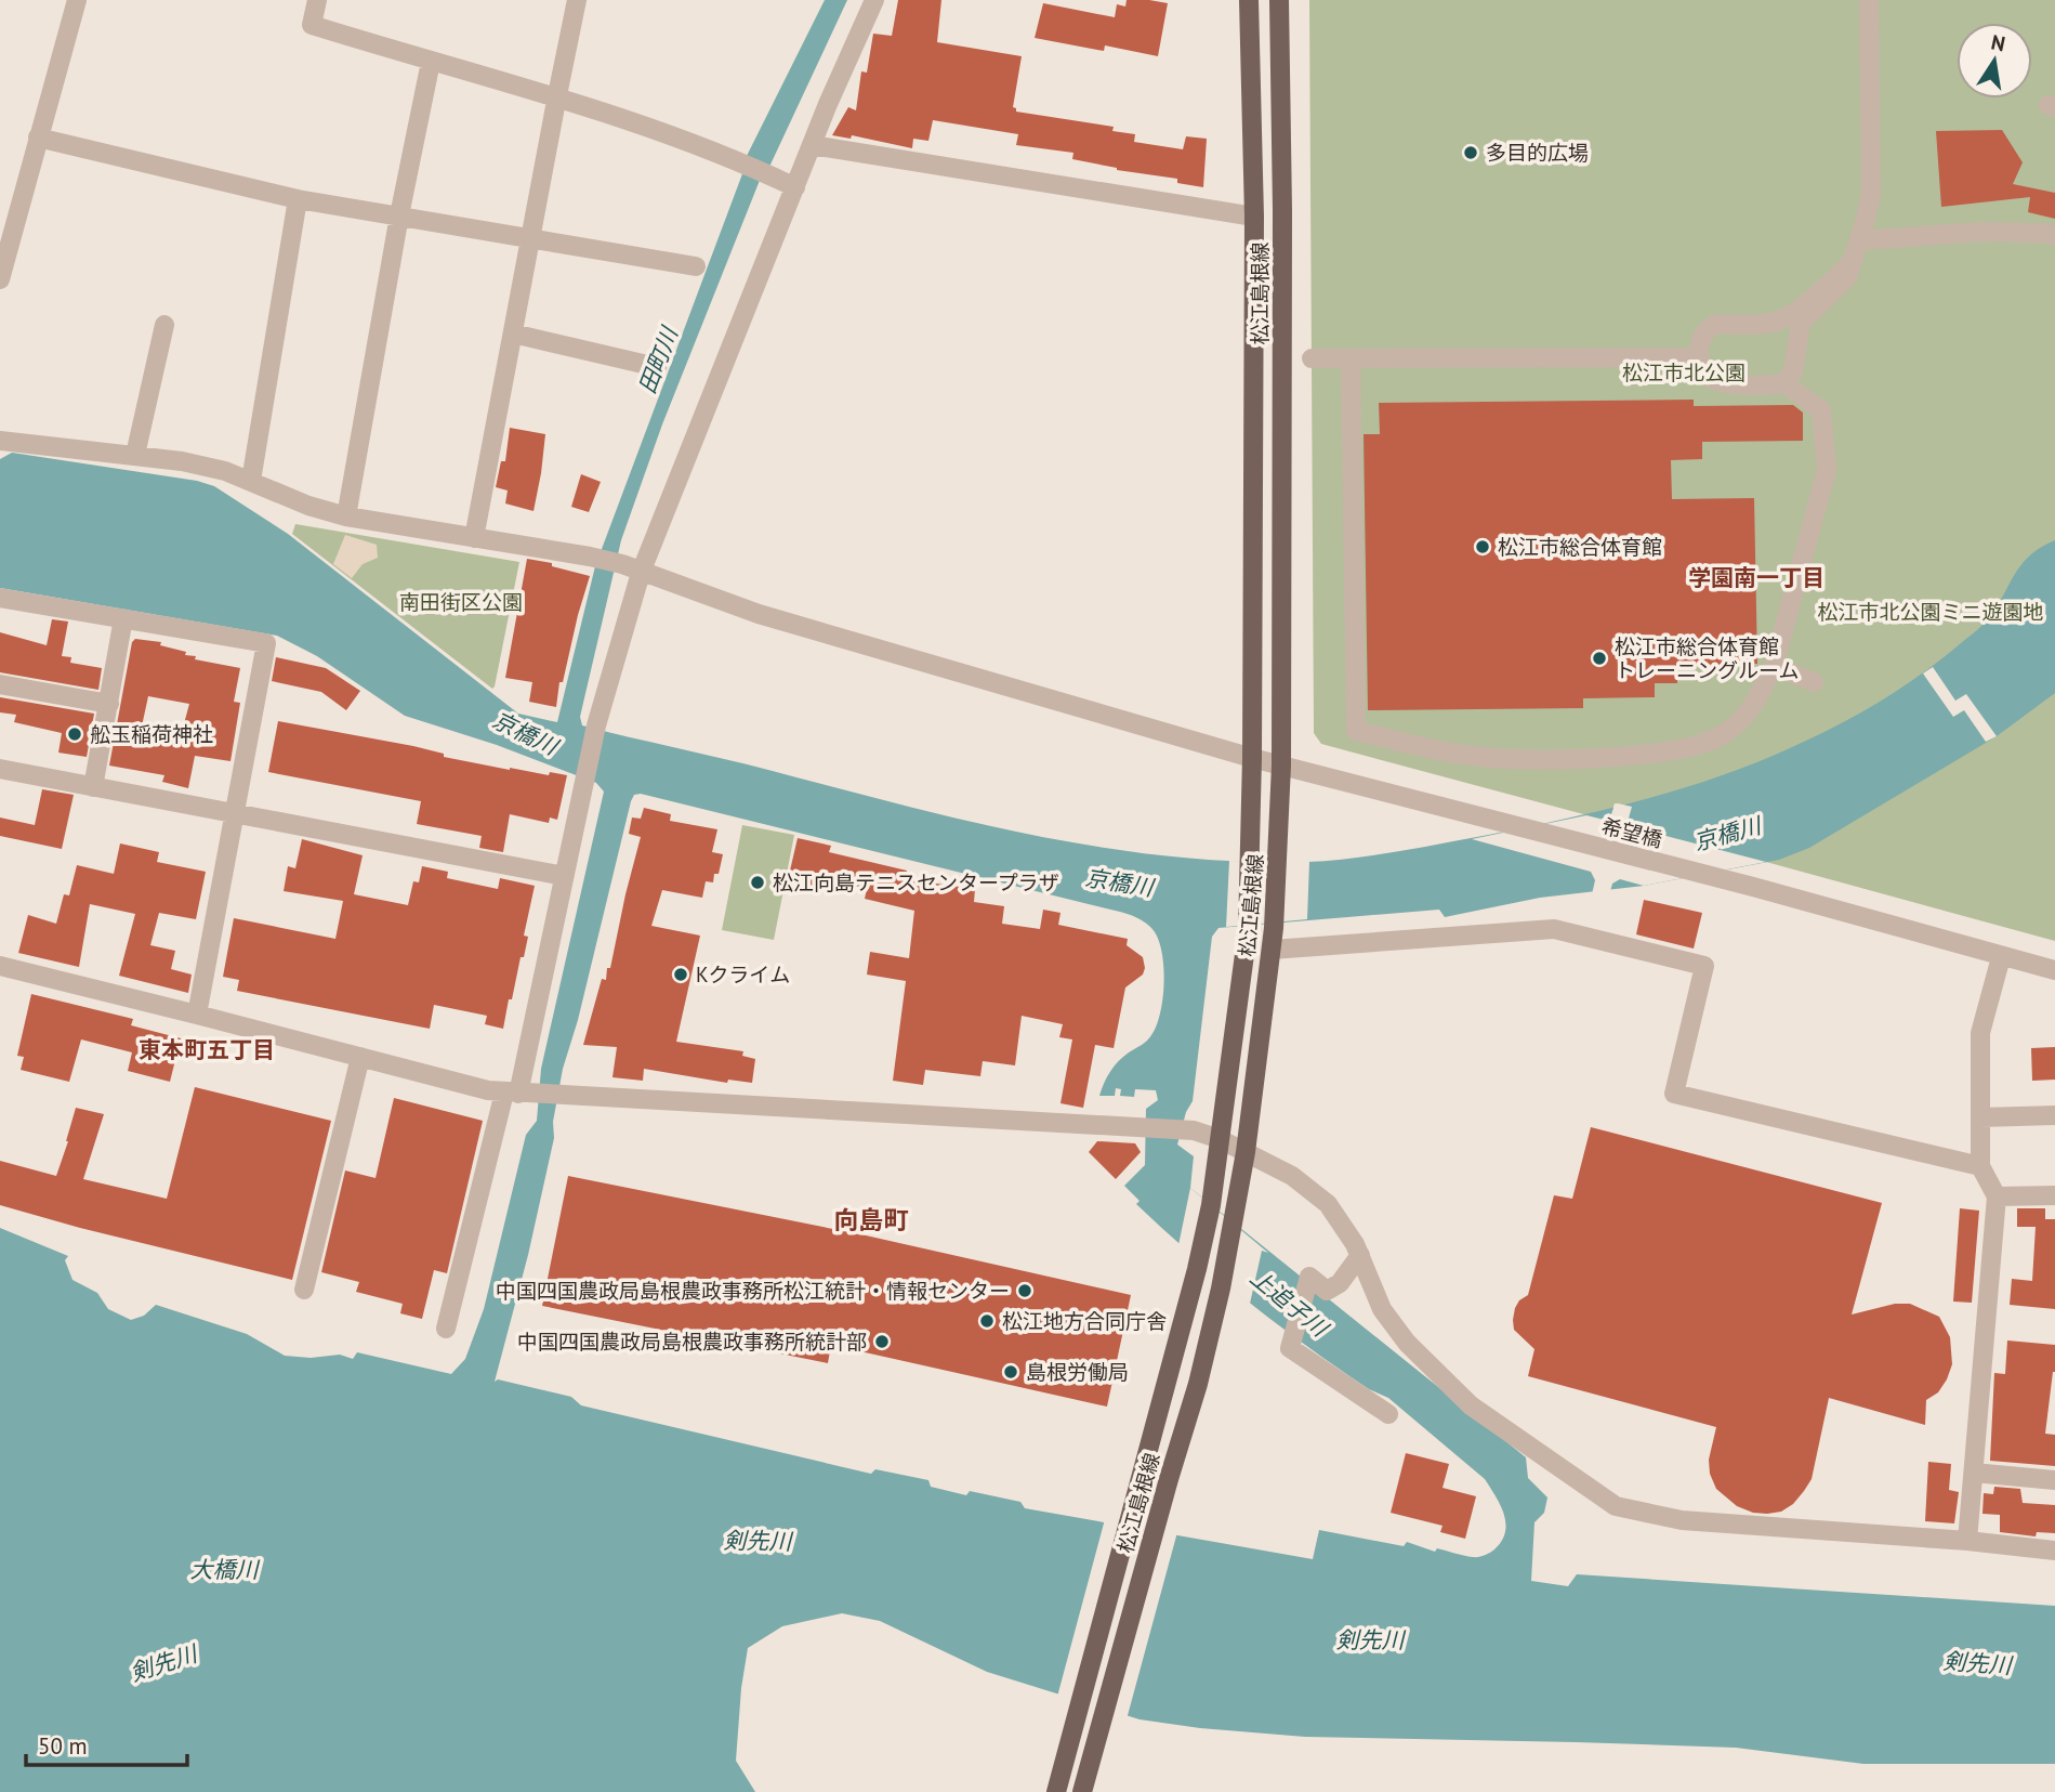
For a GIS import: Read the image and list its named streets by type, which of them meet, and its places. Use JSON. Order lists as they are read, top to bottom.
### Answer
{
  "streets": {
    "main road": ["松江島根線"],
    "street": ["希望橋"]
  },
  "crossings": [
    ["松江島根線", "希望橋"]
  ],
  "districts": ["学園南一丁目", "東本町五丁目", "向島町"],
  "water": [
    "田町川",
    "京橋川",
    "上追子川",
    "剣先川",
    "大橋川"
  ],
  "parks": ["松江市北公園", "南田街区公園", "松江市北公園ミニ遊園地"],
  "places": [
    "多目的広場",
    "松江市総合体育館",
    "松江市総合体育館 トレーニングルーム",
    "舩玉稲荷神社",
    "松江向島テニスセンタープラザ",
    "Kクライム",
    "中国四国農政局島根農政事務所松江統計・情報センター",
    "松江地方合同庁舎",
    "中国四国農政局島根農政事務所統計部",
    "島根労働局"
  ],
  "scale_bar": "50 m",
  "north": "top"
}
